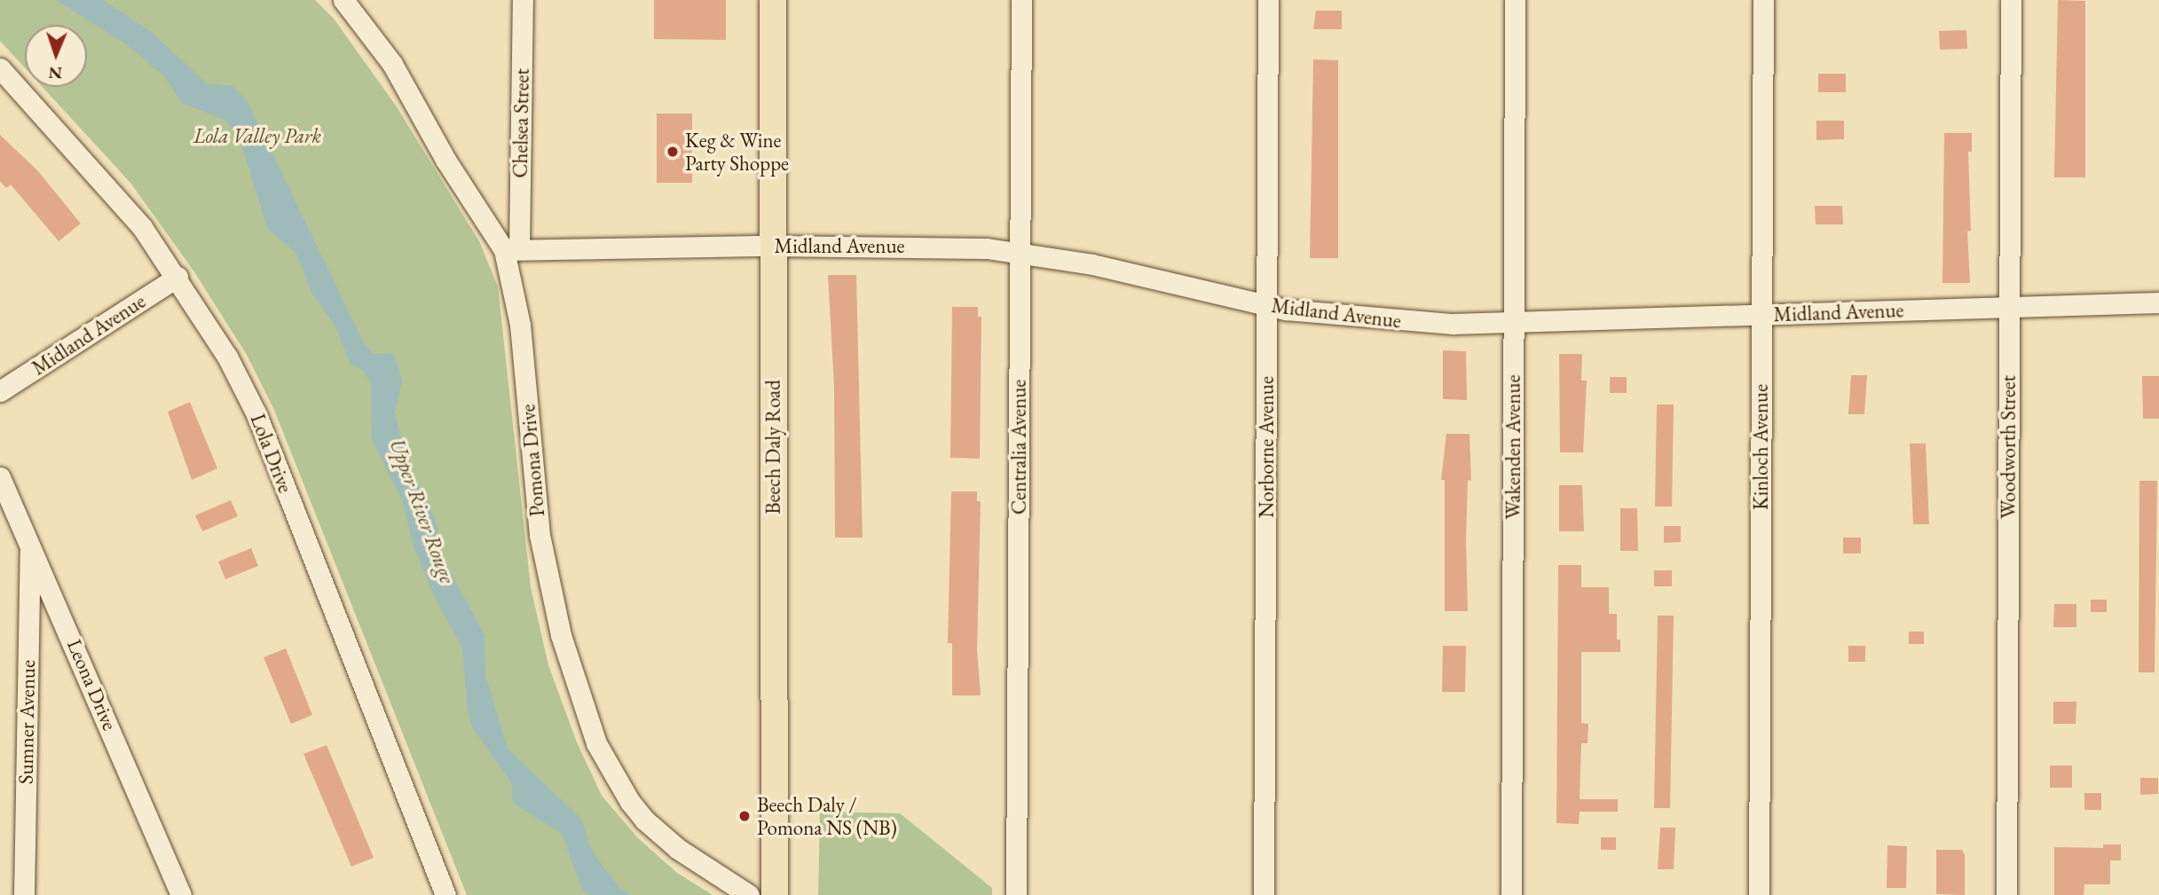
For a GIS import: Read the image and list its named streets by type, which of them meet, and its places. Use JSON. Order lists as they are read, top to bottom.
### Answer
{
  "streets": {
    "main road": ["Beech Daly Road"],
    "street": [
      "Chelsea Street",
      "Midland Avenue",
      "Centralia Avenue",
      "Norborne Avenue",
      "Wakenden Avenue",
      "Kinloch Avenue",
      "Woodworth Street",
      "Lola Drive",
      "Pomona Drive",
      "Leona Drive",
      "Sumner Avenue"
    ]
  },
  "crossings": [
    ["Chelsea Street", "Midland Avenue"],
    ["Chelsea Street", "Pomona Drive"],
    ["Midland Avenue", "Beech Daly Road"],
    ["Midland Avenue", "Centralia Avenue"],
    ["Midland Avenue", "Norborne Avenue"],
    ["Midland Avenue", "Wakenden Avenue"],
    ["Midland Avenue", "Kinloch Avenue"],
    ["Midland Avenue", "Woodworth Street"],
    ["Midland Avenue", "Lola Drive"],
    ["Midland Avenue", "Pomona Drive"],
    ["Leona Drive", "Sumner Avenue"]
  ],
  "water": ["Upper River Rouge"],
  "parks": ["Lola Valley Park"],
  "places": ["Keg & Wine Party Shoppe", "Beech Daly / Pomona NS (NB)"],
  "north": "bottom"
}
